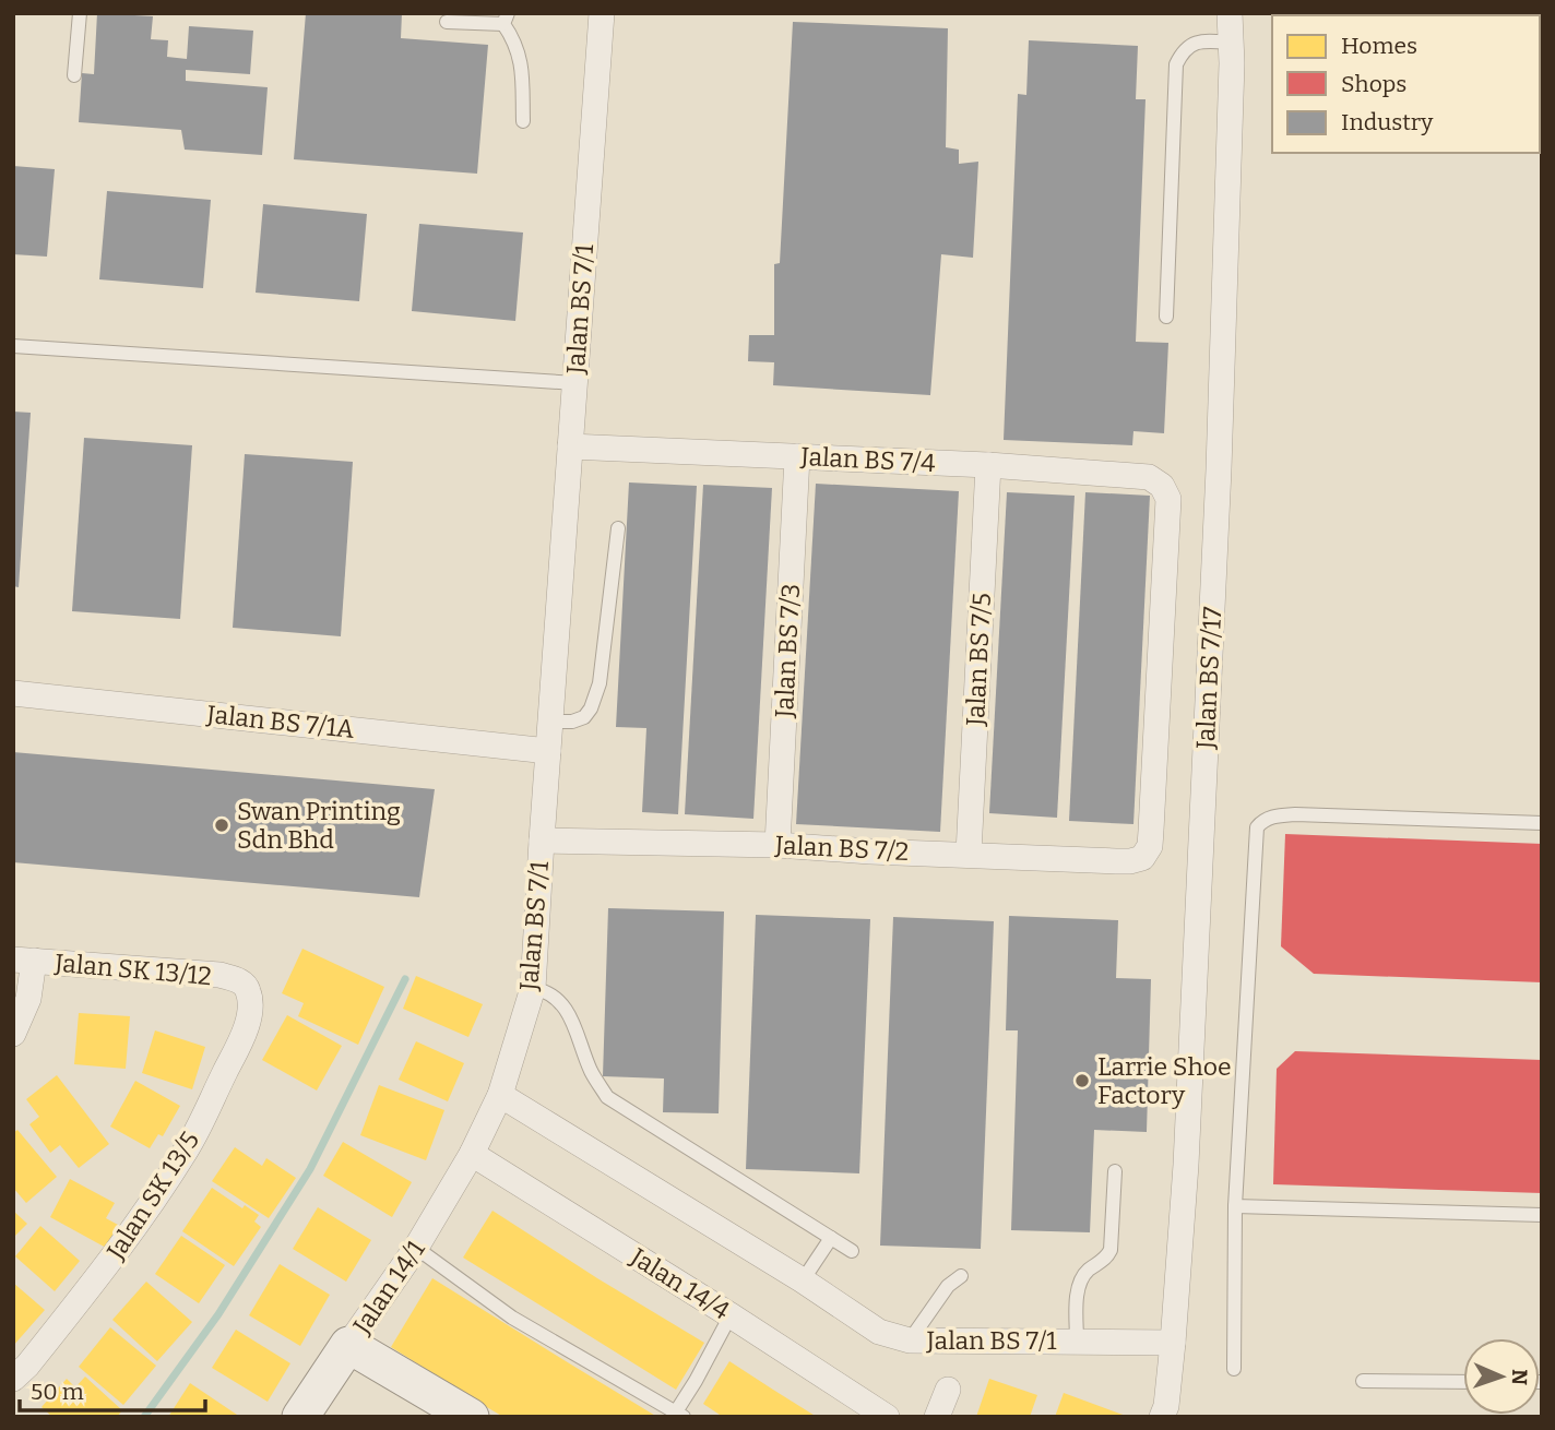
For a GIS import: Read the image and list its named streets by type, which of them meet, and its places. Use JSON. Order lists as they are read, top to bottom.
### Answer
{
  "streets": {
    "street": [
      "Jalan BS 7/1",
      "Jalan BS 7/4",
      "Jalan BS 7/3",
      "Jalan BS 7/5",
      "Jalan BS 7/17",
      "Jalan BS 7/1A",
      "Jalan BS 7/2",
      "Jalan SK 13/12",
      "Jalan SK 13/5",
      "Jalan 14/4",
      "Jalan 14/1"
    ]
  },
  "crossings": [
    ["Jalan BS 7/1", "Jalan BS 7/4"],
    ["Jalan BS 7/1", "Jalan BS 7/17"],
    ["Jalan BS 7/1", "Jalan BS 7/1A"],
    ["Jalan BS 7/1", "Jalan BS 7/2"],
    ["Jalan BS 7/1", "Jalan 14/1"],
    ["Jalan BS 7/4", "Jalan BS 7/3"],
    ["Jalan BS 7/4", "Jalan BS 7/5"],
    ["Jalan BS 7/4", "Jalan BS 7/2"],
    ["Jalan BS 7/3", "Jalan BS 7/2"],
    ["Jalan BS 7/5", "Jalan BS 7/2"],
    ["Jalan SK 13/12", "Jalan SK 13/5"],
    ["Jalan 14/4", "Jalan 14/1"]
  ],
  "places": ["Swan Printing Sdn Bhd", "Larrie Shoe Factory"],
  "legend": ["Homes", "Shops", "Industry"],
  "scale_bar": "50 m",
  "north": "right"
}
